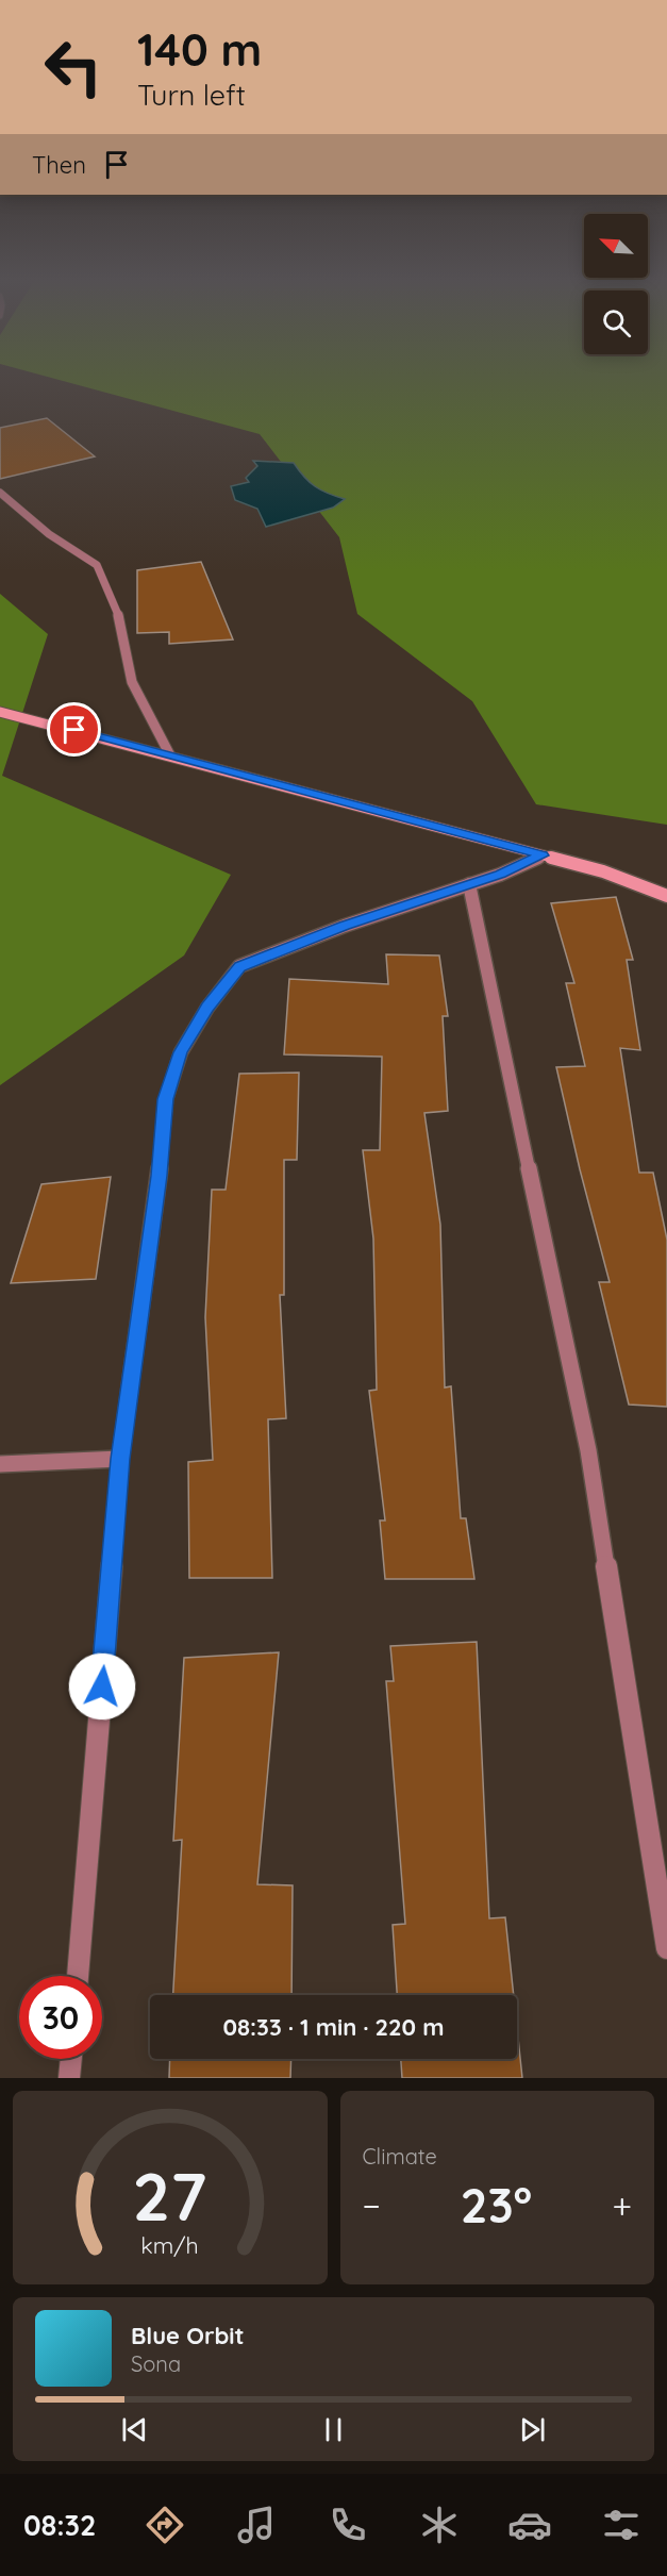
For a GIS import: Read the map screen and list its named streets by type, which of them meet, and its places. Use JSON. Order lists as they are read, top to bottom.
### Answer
{
  "north": "top left",
  "page": {
    "turn": ["140 m", "Turn left"],
    "then": "Then",
    "limit": "30",
    "trip": "08:33 · 1 min · 220 m",
    "tile": "Climate",
    "heat": ["−", "23°", "+"],
    "song": ["Blue Orbit", "Sona"],
    "tabs": "08:32",
    "gauge": ["27", "km/h"]
  }
}
